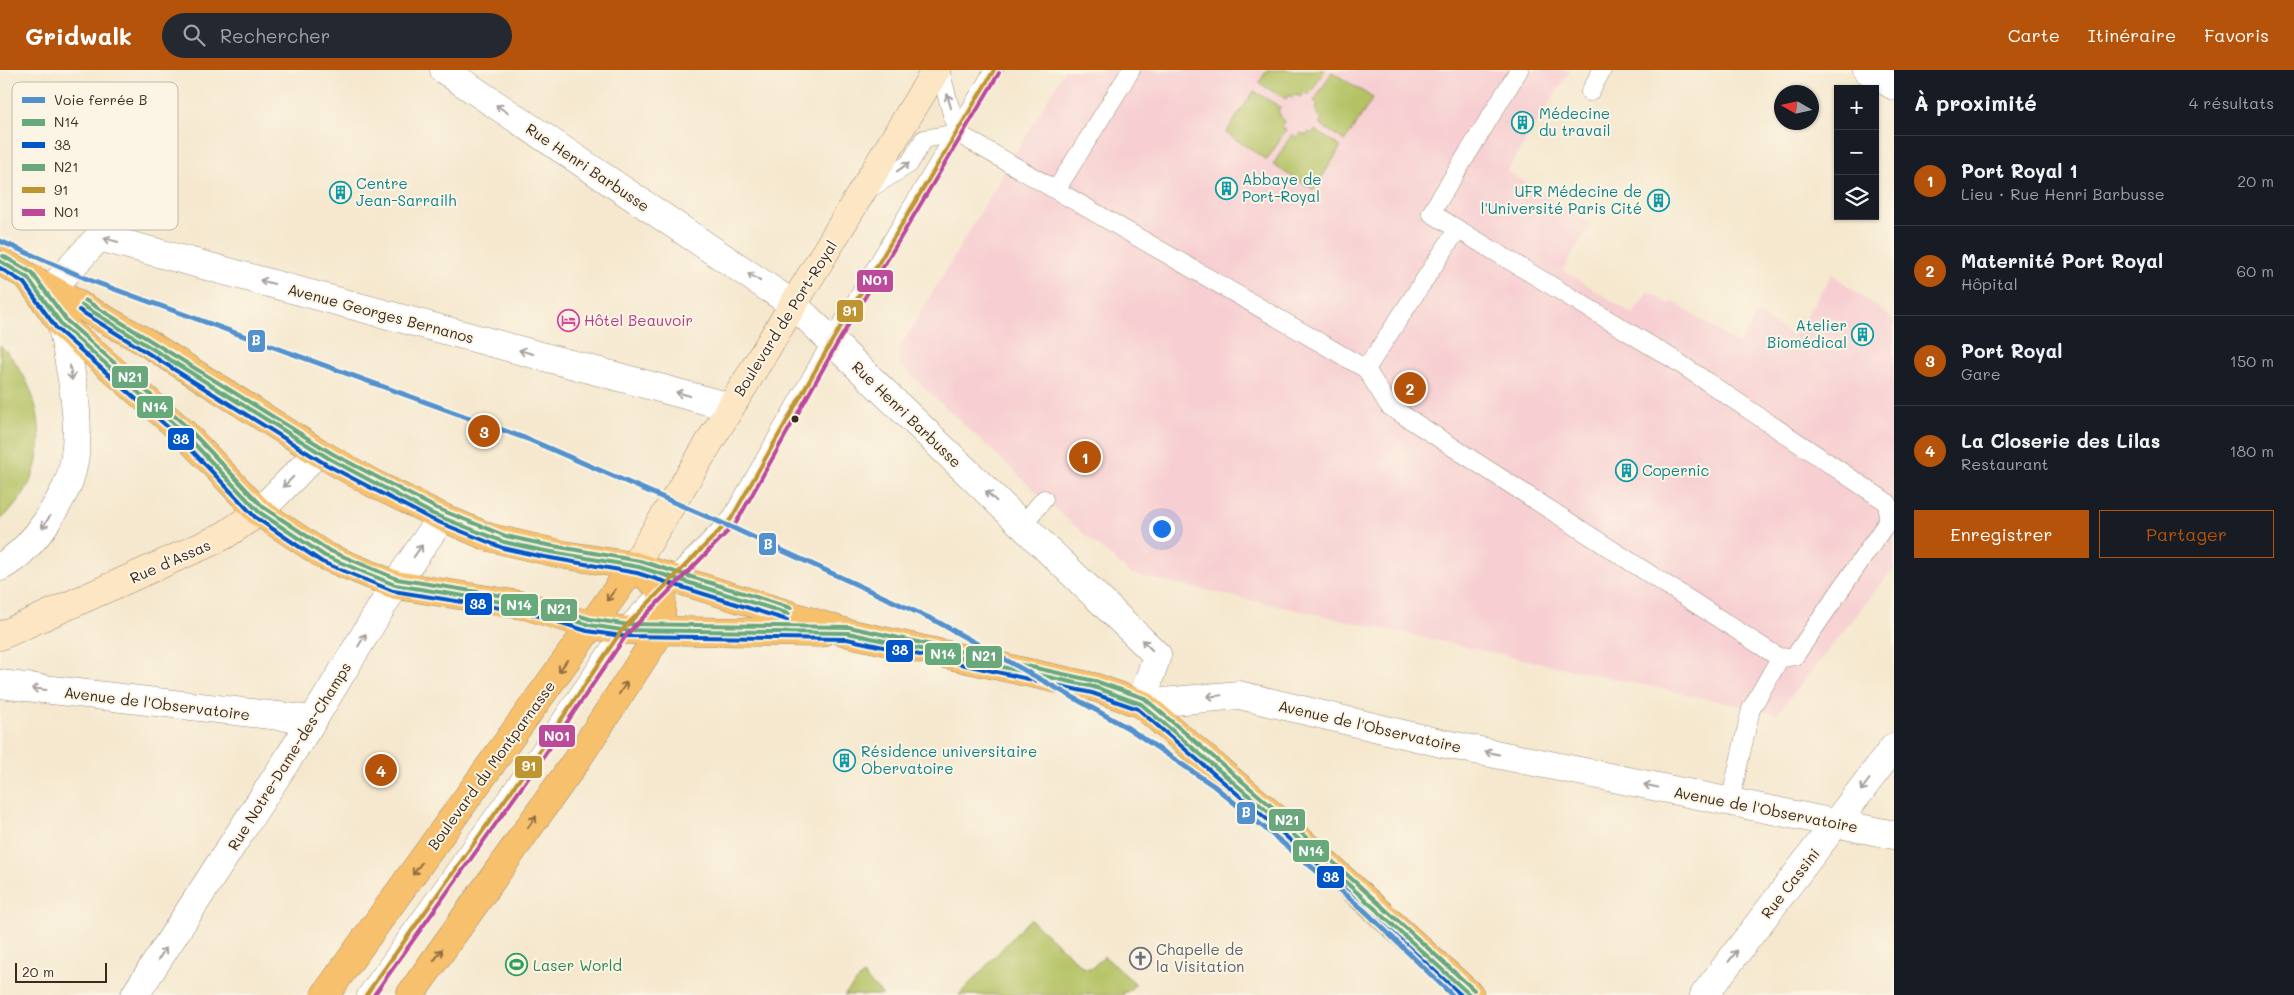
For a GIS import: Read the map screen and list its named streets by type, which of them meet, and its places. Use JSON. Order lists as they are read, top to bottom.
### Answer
{
  "streets": {
    "main road": [
      "Boulevard de Port-Royal",
      "Rue d'Assas",
      "Avenue de l'Observatoire",
      "Boulevard du Montparnasse"
    ],
    "street": [
      "Rue Henri Barbusse",
      "Avenue Georges Bernanos",
      "Rue Notre-Dame-des-Champs",
      "Rue Cassini"
    ]
  },
  "crossings": [
    ["Rue Henri Barbusse", "Boulevard de Port-Royal"],
    ["Rue Henri Barbusse", "Avenue de l'Observatoire"],
    ["Avenue Georges Bernanos", "Boulevard de Port-Royal"],
    ["Avenue Georges Bernanos", "Avenue de l'Observatoire"],
    ["Boulevard de Port-Royal", "Avenue de l'Observatoire"],
    ["Boulevard de Port-Royal", "Boulevard du Montparnasse"],
    ["Rue d'Assas", "Avenue de l'Observatoire"],
    ["Avenue de l'Observatoire", "Rue Notre-Dame-des-Champs"],
    ["Avenue de l'Observatoire", "Boulevard du Montparnasse"],
    ["Avenue de l'Observatoire", "Rue Cassini"]
  ],
  "one_way": ["Rue Henri Barbusse", "Avenue Georges Bernanos", "Rue Notre-Dame-des-Champs"],
  "places": {
    "building": [
      "Médecine du travail",
      "Abbaye de Port-Royal",
      "Centre Jean-Sarrailh",
      "UFR Médecine de l'Université Paris Cité",
      "Atelier Biomédical",
      "Copernic",
      "Résidence universitaire Obervatoire"
    ],
    "hotel": ["Hôtel Beauvoir"],
    "church": ["Chapelle de la Visitation"],
    "sports": ["Laser World"]
  },
  "lines": [
    "transit line 91",
    "transit line N01",
    "rail line B",
    "transit line N21",
    "transit line N14",
    "transit line 38"
  ],
  "legend": [
    "Voie ferrée B",
    "N14",
    "38",
    "N21",
    "91",
    "N01"
  ],
  "scale_bar": "20 m",
  "north": "left",
  "page": {
    "header": "Gridwalk",
    "search": "Rechercher",
    "nav": ["Carte", "Itinéraire", "Favoris"],
    "heading": ["À proximité", "4 résultats"],
    "map_buttons": ["+", "−"],
    "list": [
      {
        "mark": "1",
        "name": "Port Royal 1",
        "note": "Lieu · Rue Henri Barbusse",
        "value": "20 m"
      },
      {
        "mark": "2",
        "name": "Maternité Port Royal",
        "note": "Hôpital",
        "value": "60 m"
      },
      {
        "mark": "3",
        "name": "Port Royal",
        "note": "Gare",
        "value": "150 m"
      },
      {
        "mark": "4",
        "name": "La Closerie des Lilas",
        "note": "Restaurant",
        "value": "180 m"
      }
    ],
    "pins": [
      "2",
      "3",
      "1",
      "4"
    ],
    "buttons": ["Enregistrer", "Partager"],
    "scale": "20 m"
  }
}
